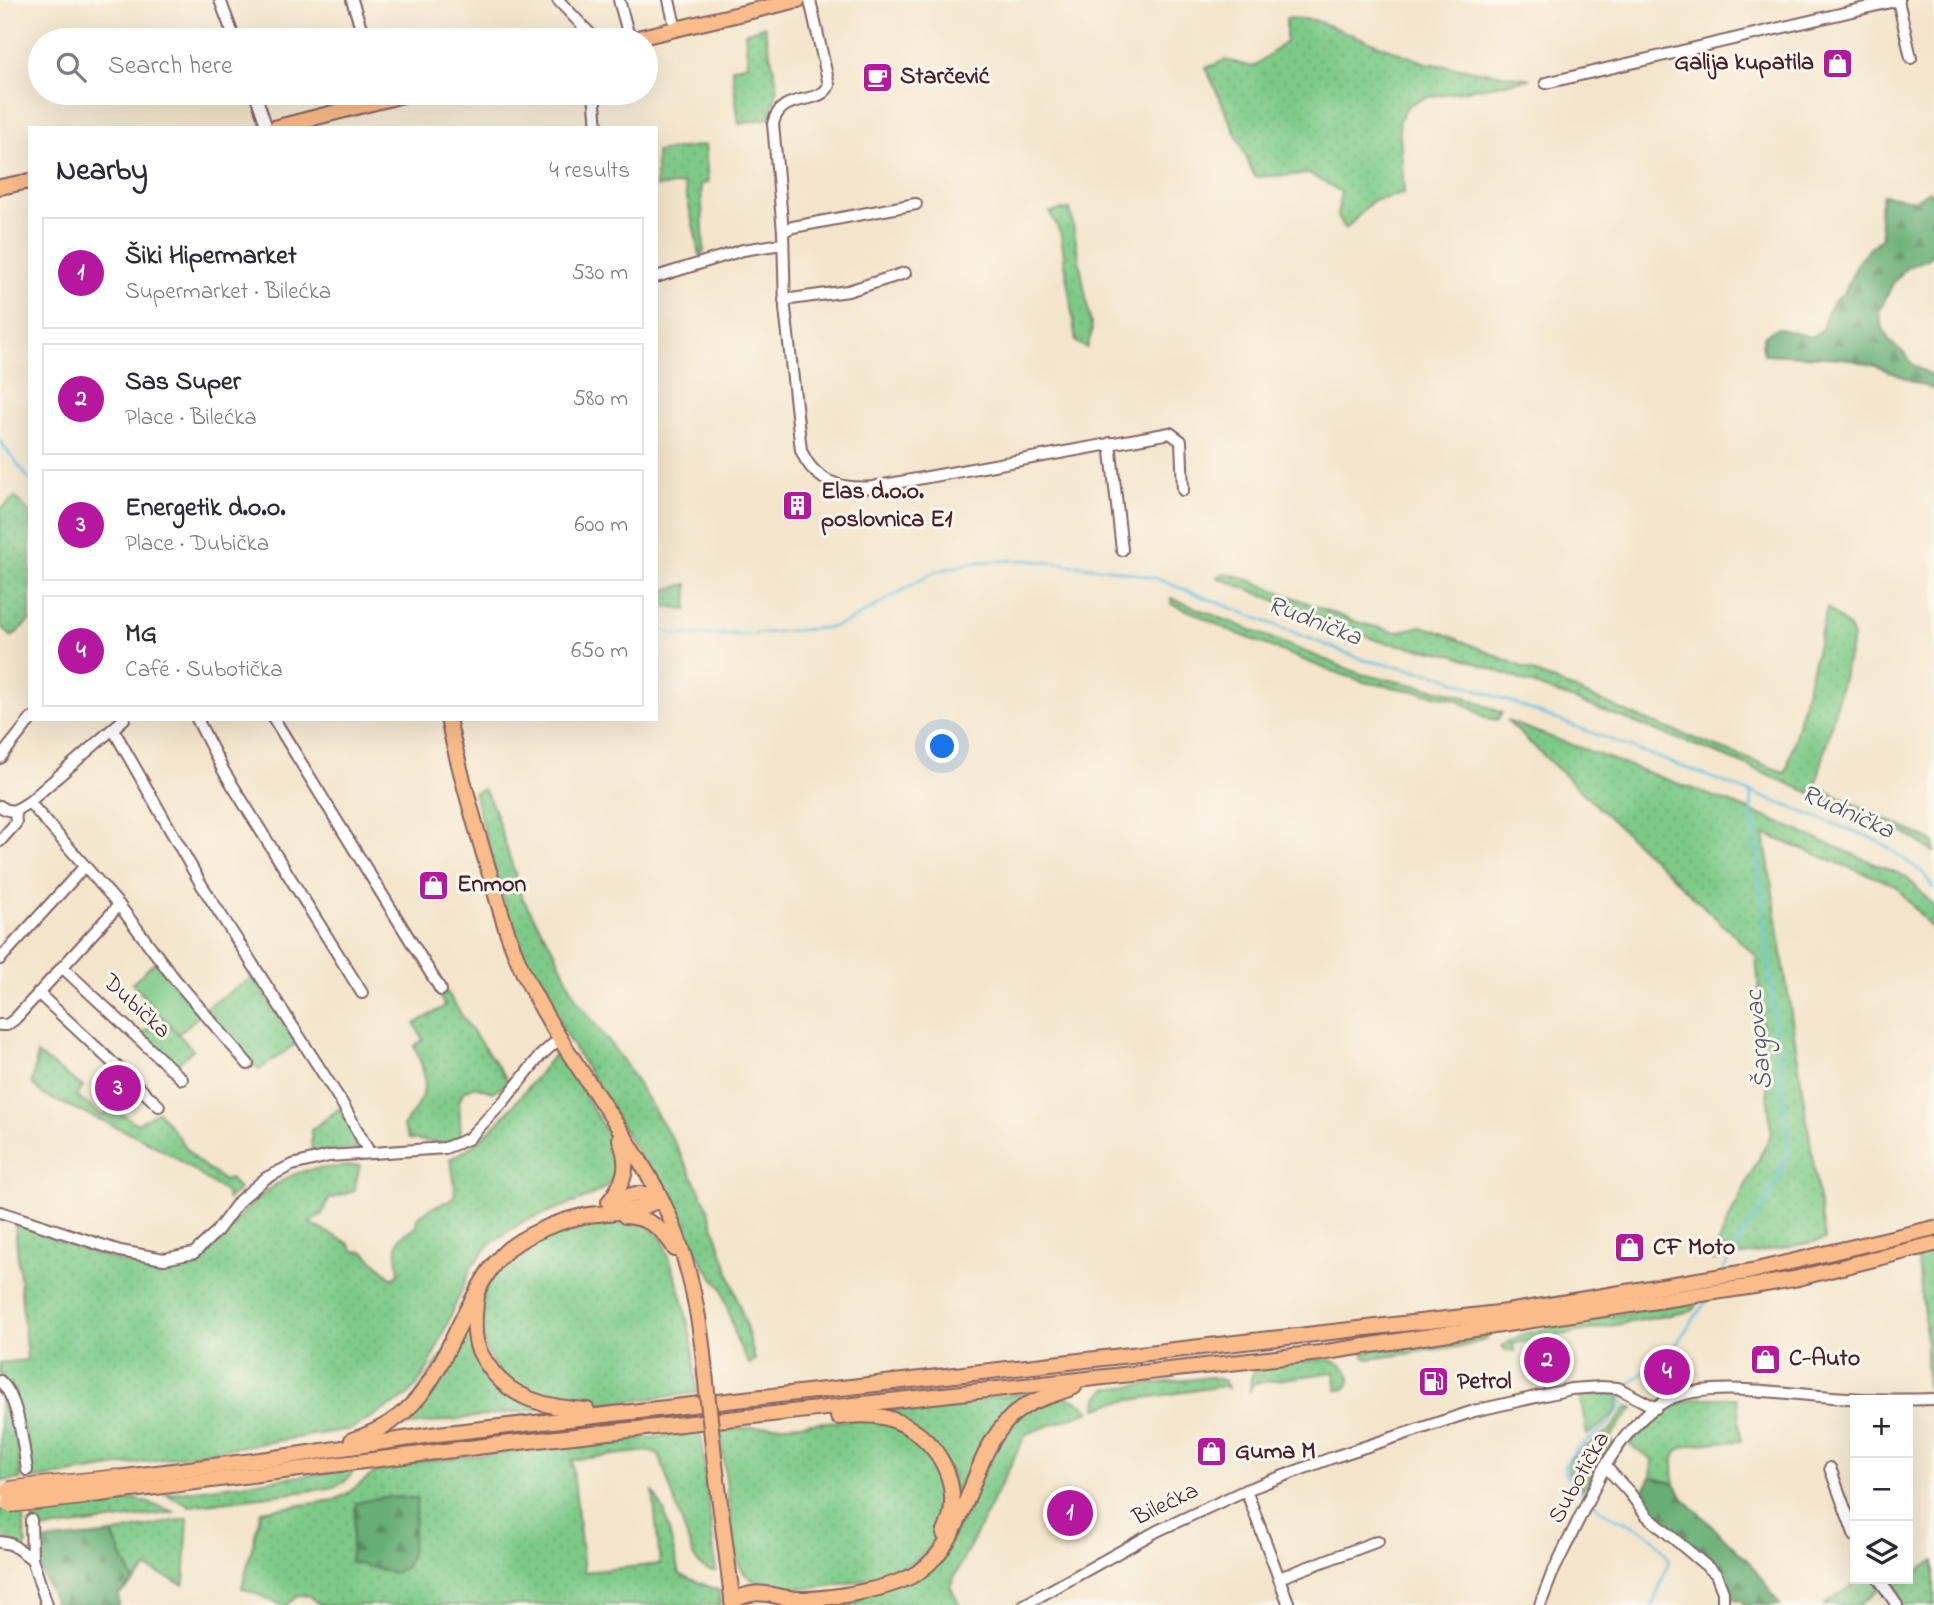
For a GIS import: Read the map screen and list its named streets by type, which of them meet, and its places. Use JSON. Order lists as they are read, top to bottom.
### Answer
{
  "streets": {
    "street": ["Dubička", "Subotička", "Bilećka"]
  },
  "crossings": [
    ["Subotička", "Bilećka"]
  ],
  "water": ["Rudnička", "Šargovac"],
  "places": {
    "shop": [
      "Galija kupatila",
      "Enmon",
      "CF Moto",
      "C-Auto",
      "Guma M"
    ],
    "cafe": ["Starčević"],
    "building": ["Elas d.o.o. poslovnica E1"],
    "fuel station": ["Petrol"]
  },
  "page": {
    "search": "Search here",
    "heading": ["Nearby", "4 results"],
    "list": [
      {
        "mark": "1",
        "name": "Šiki Hipermarket",
        "note": "Supermarket · Bilećka",
        "value": "530 m"
      },
      {
        "mark": "2",
        "name": "Sas Super",
        "note": "Place · Bilećka",
        "value": "580 m"
      },
      {
        "mark": "3",
        "name": "Energetik d.o.o.",
        "note": "Place · Dubička",
        "value": "600 m"
      },
      {
        "mark": "4",
        "name": "MG",
        "note": "Café · Subotička",
        "value": "650 m"
      }
    ],
    "pins": [
      "3",
      "2",
      "4",
      "1"
    ],
    "map_buttons": ["+", "−"]
  }
}
